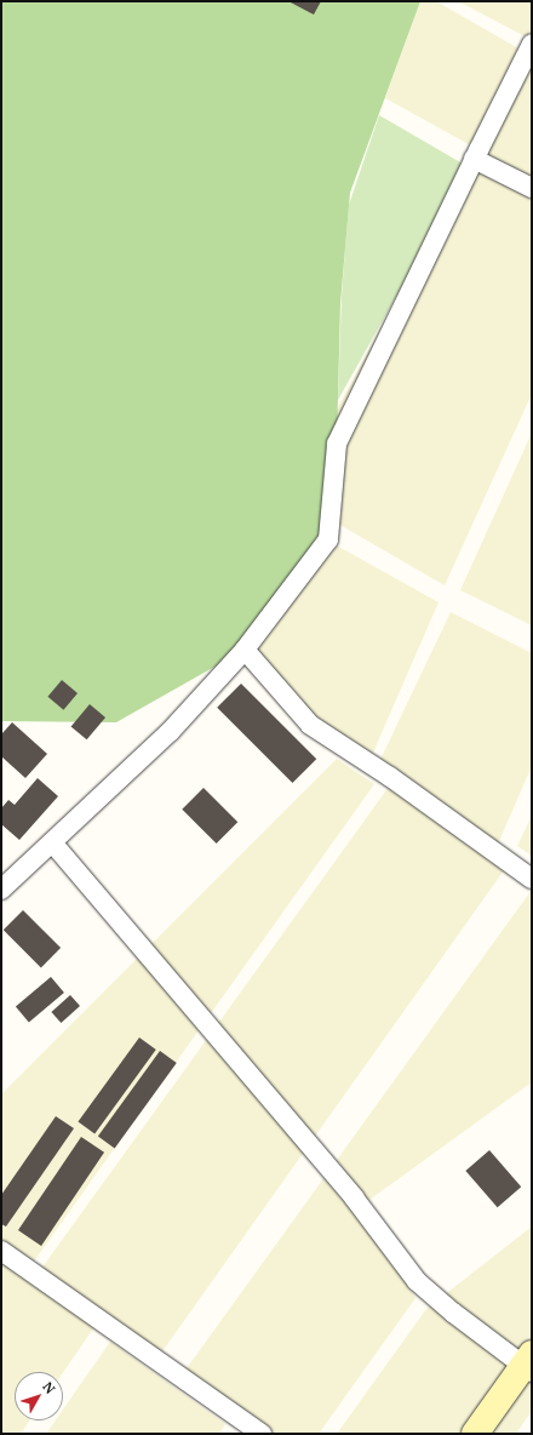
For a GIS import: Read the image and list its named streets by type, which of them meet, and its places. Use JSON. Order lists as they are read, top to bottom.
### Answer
{
  "north": "top right"
}
